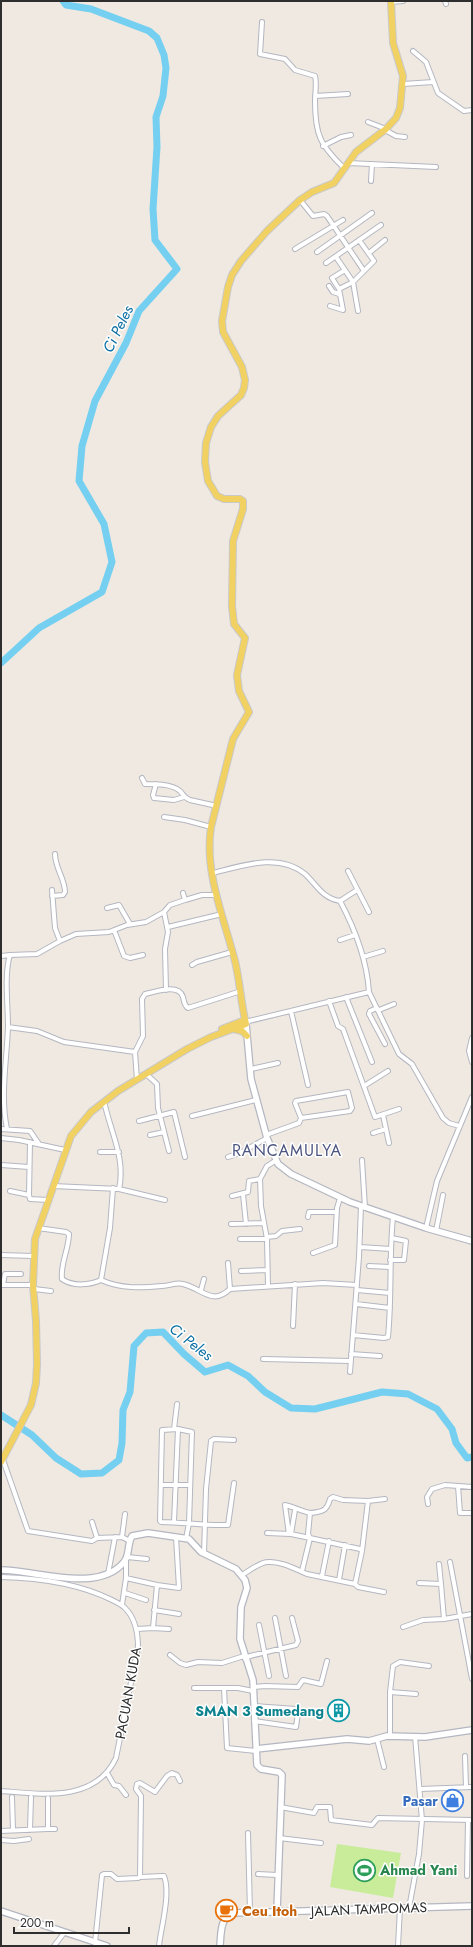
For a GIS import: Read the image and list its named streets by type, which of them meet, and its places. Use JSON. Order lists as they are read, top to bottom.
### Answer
{
  "streets": {
    "street": ["PACUAN KUDA", "JALAN TAMPOMAS"]
  },
  "districts": ["RANCAMULYA"],
  "water": ["Ci Peles"],
  "places": {
    "building": ["SMAN 3 Sumedang"],
    "shop": ["Pasar"],
    "sports": ["Ahmad Yani"],
    "cafe": ["Ceu Itoh"]
  },
  "scale_bar": "200 m"
}
